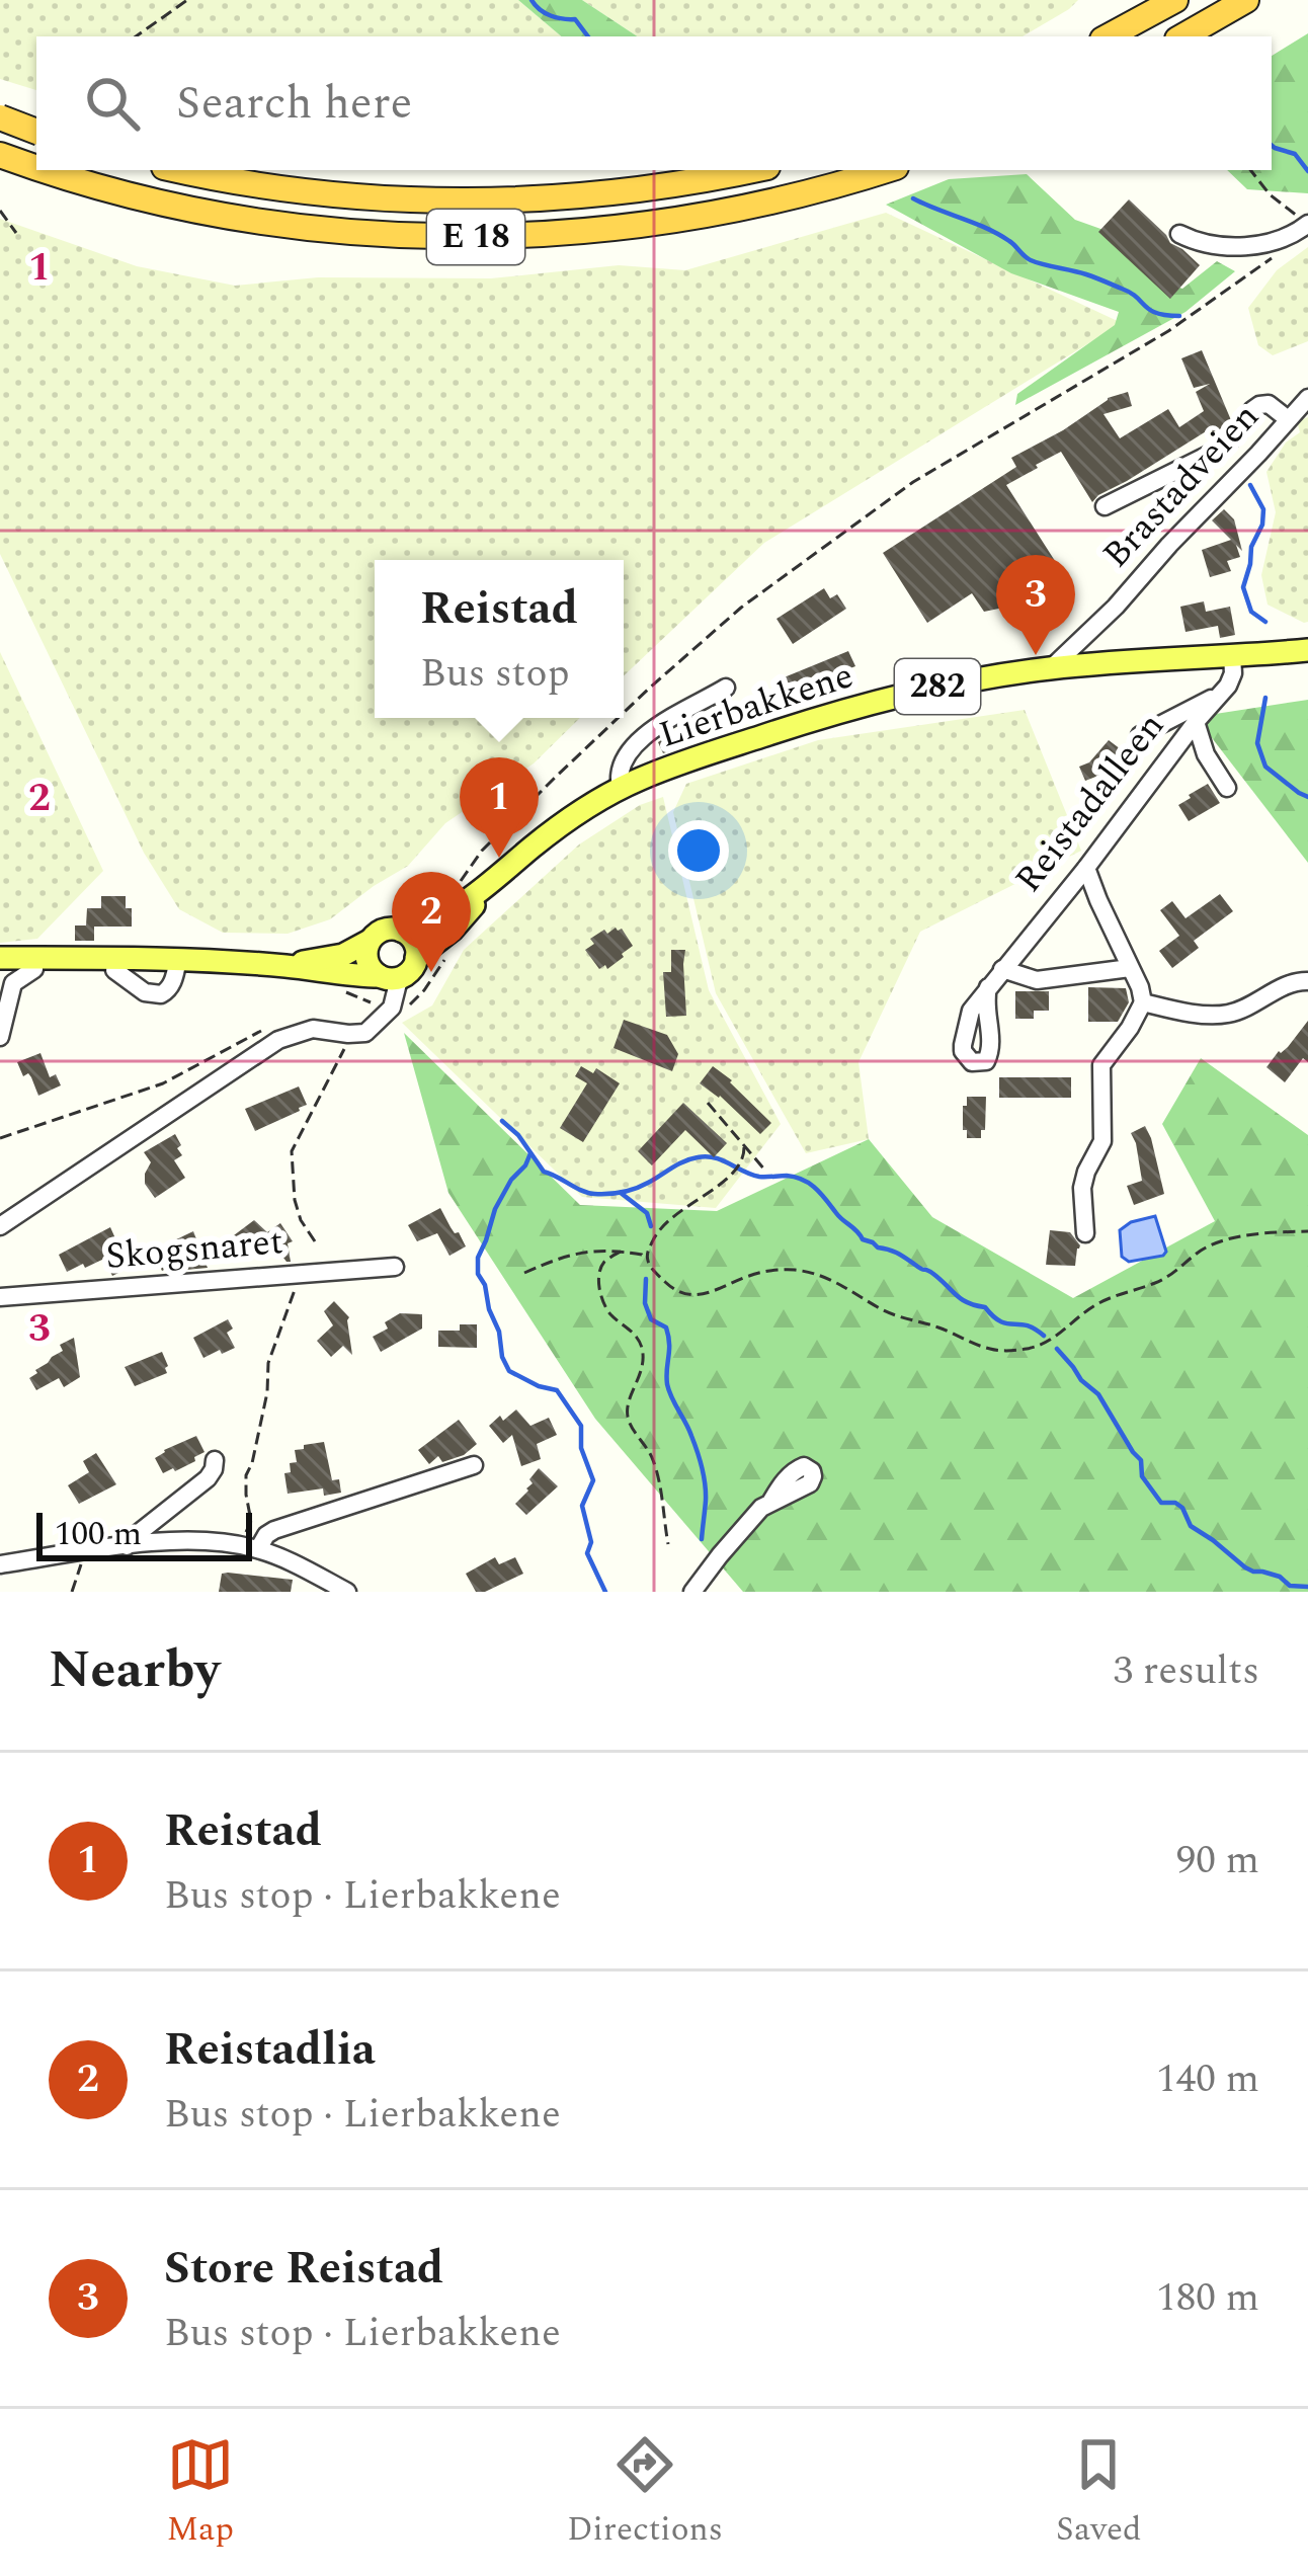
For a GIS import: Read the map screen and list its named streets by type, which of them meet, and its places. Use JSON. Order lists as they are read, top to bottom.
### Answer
{
  "streets": {
    "highway": ["E 18"],
    "main road": ["282", "Lierbakkene"],
    "street": ["Brastadveien", "Reistadalleen", "Skogsnaret"]
  },
  "crossings": [
    ["Brastadveien", "Lierbakkene"],
    ["282", "Lierbakkene"],
    ["Lierbakkene", "Reistadalleen"]
  ],
  "scale_bar": "100 m",
  "page": {
    "search": "Search here",
    "pins": ["3", "1", "2"],
    "popup": ["Reistad", "Bus stop"],
    "scale": "100 m",
    "heading": ["Nearby", "3 results"],
    "list": [
      {
        "mark": "1",
        "name": "Reistad",
        "note": "Bus stop · Lierbakkene",
        "value": "90 m"
      },
      {
        "mark": "2",
        "name": "Reistadlia",
        "note": "Bus stop · Lierbakkene",
        "value": "140 m"
      },
      {
        "mark": "3",
        "name": "Store Reistad",
        "note": "Bus stop · Lierbakkene",
        "value": "180 m"
      }
    ],
    "nav": ["Map", "Directions", "Saved"]
  },
  "grid": {
    "rows": ["1", "2", "3"]
  }
}
